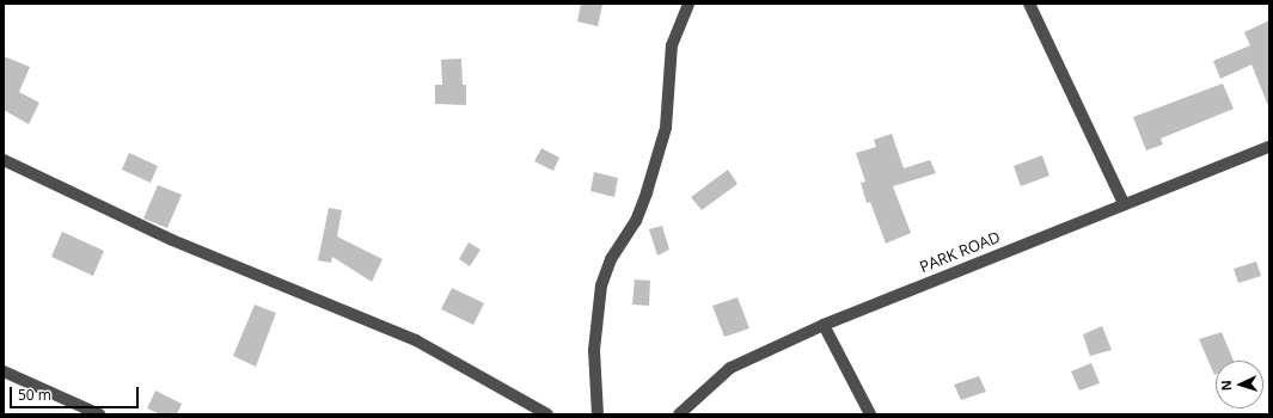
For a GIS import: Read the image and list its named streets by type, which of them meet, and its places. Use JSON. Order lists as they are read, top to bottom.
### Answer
{
  "streets": {
    "street": ["PARK ROAD"]
  },
  "scale_bar": "50 m",
  "north": "left"
}
